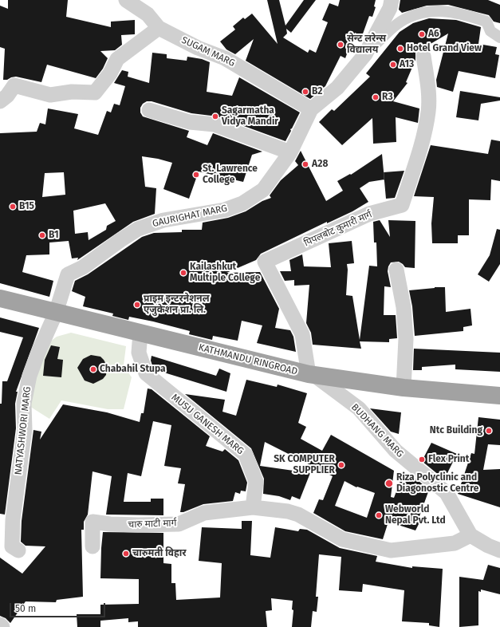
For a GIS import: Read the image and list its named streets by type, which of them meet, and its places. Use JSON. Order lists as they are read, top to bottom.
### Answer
{
  "streets": {
    "highway": ["KATHMANDU RINGROAD"],
    "street": [
      "SUGAM MARG",
      "GAURIGHAT MARG",
      "पिपलबोट कुमारी मार्ग",
      "MUSU GANESH MARG",
      "NATYASHWORI MARG",
      "BUDHANG MARG",
      "चारु माटी मार्ग"
    ]
  },
  "crossings": [
    ["SUGAM MARG", "GAURIGHAT MARG"],
    ["GAURIGHAT MARG", "KATHMANDU RINGROAD"],
    ["GAURIGHAT MARG", "NATYASHWORI MARG"],
    ["पिपलबोट कुमारी मार्ग", "KATHMANDU RINGROAD"],
    ["पिपलबोट कुमारी मार्ग", "BUDHANG MARG"],
    ["KATHMANDU RINGROAD", "MUSU GANESH MARG"],
    ["KATHMANDU RINGROAD", "NATYASHWORI MARG"],
    ["KATHMANDU RINGROAD", "BUDHANG MARG"],
    ["MUSU GANESH MARG", "चारु माटी मार्ग"]
  ],
  "places": [
    "A6",
    "सेन्ट लरेन्स विद्यालय",
    "Hotel Grand View",
    "A13",
    "B2",
    "R3",
    "Sagarmatha Vidya Mandir",
    "A28",
    "St. Lawrence College",
    "B15",
    "B1",
    "Kailashkut Multiple College",
    "प्राइम इन्टरनेशनल एजुकेशन प्रा. लि.",
    "Chabahil Stupa",
    "Ntc Building",
    "Flex Print",
    "SK COMPUTER SUPPLIER",
    "Riza Polyclinic and Diagonostic Centre",
    "Webworld Nepal Pvt. Ltd",
    "चारुमती विहार"
  ],
  "scale_bar": "50 m"
}
